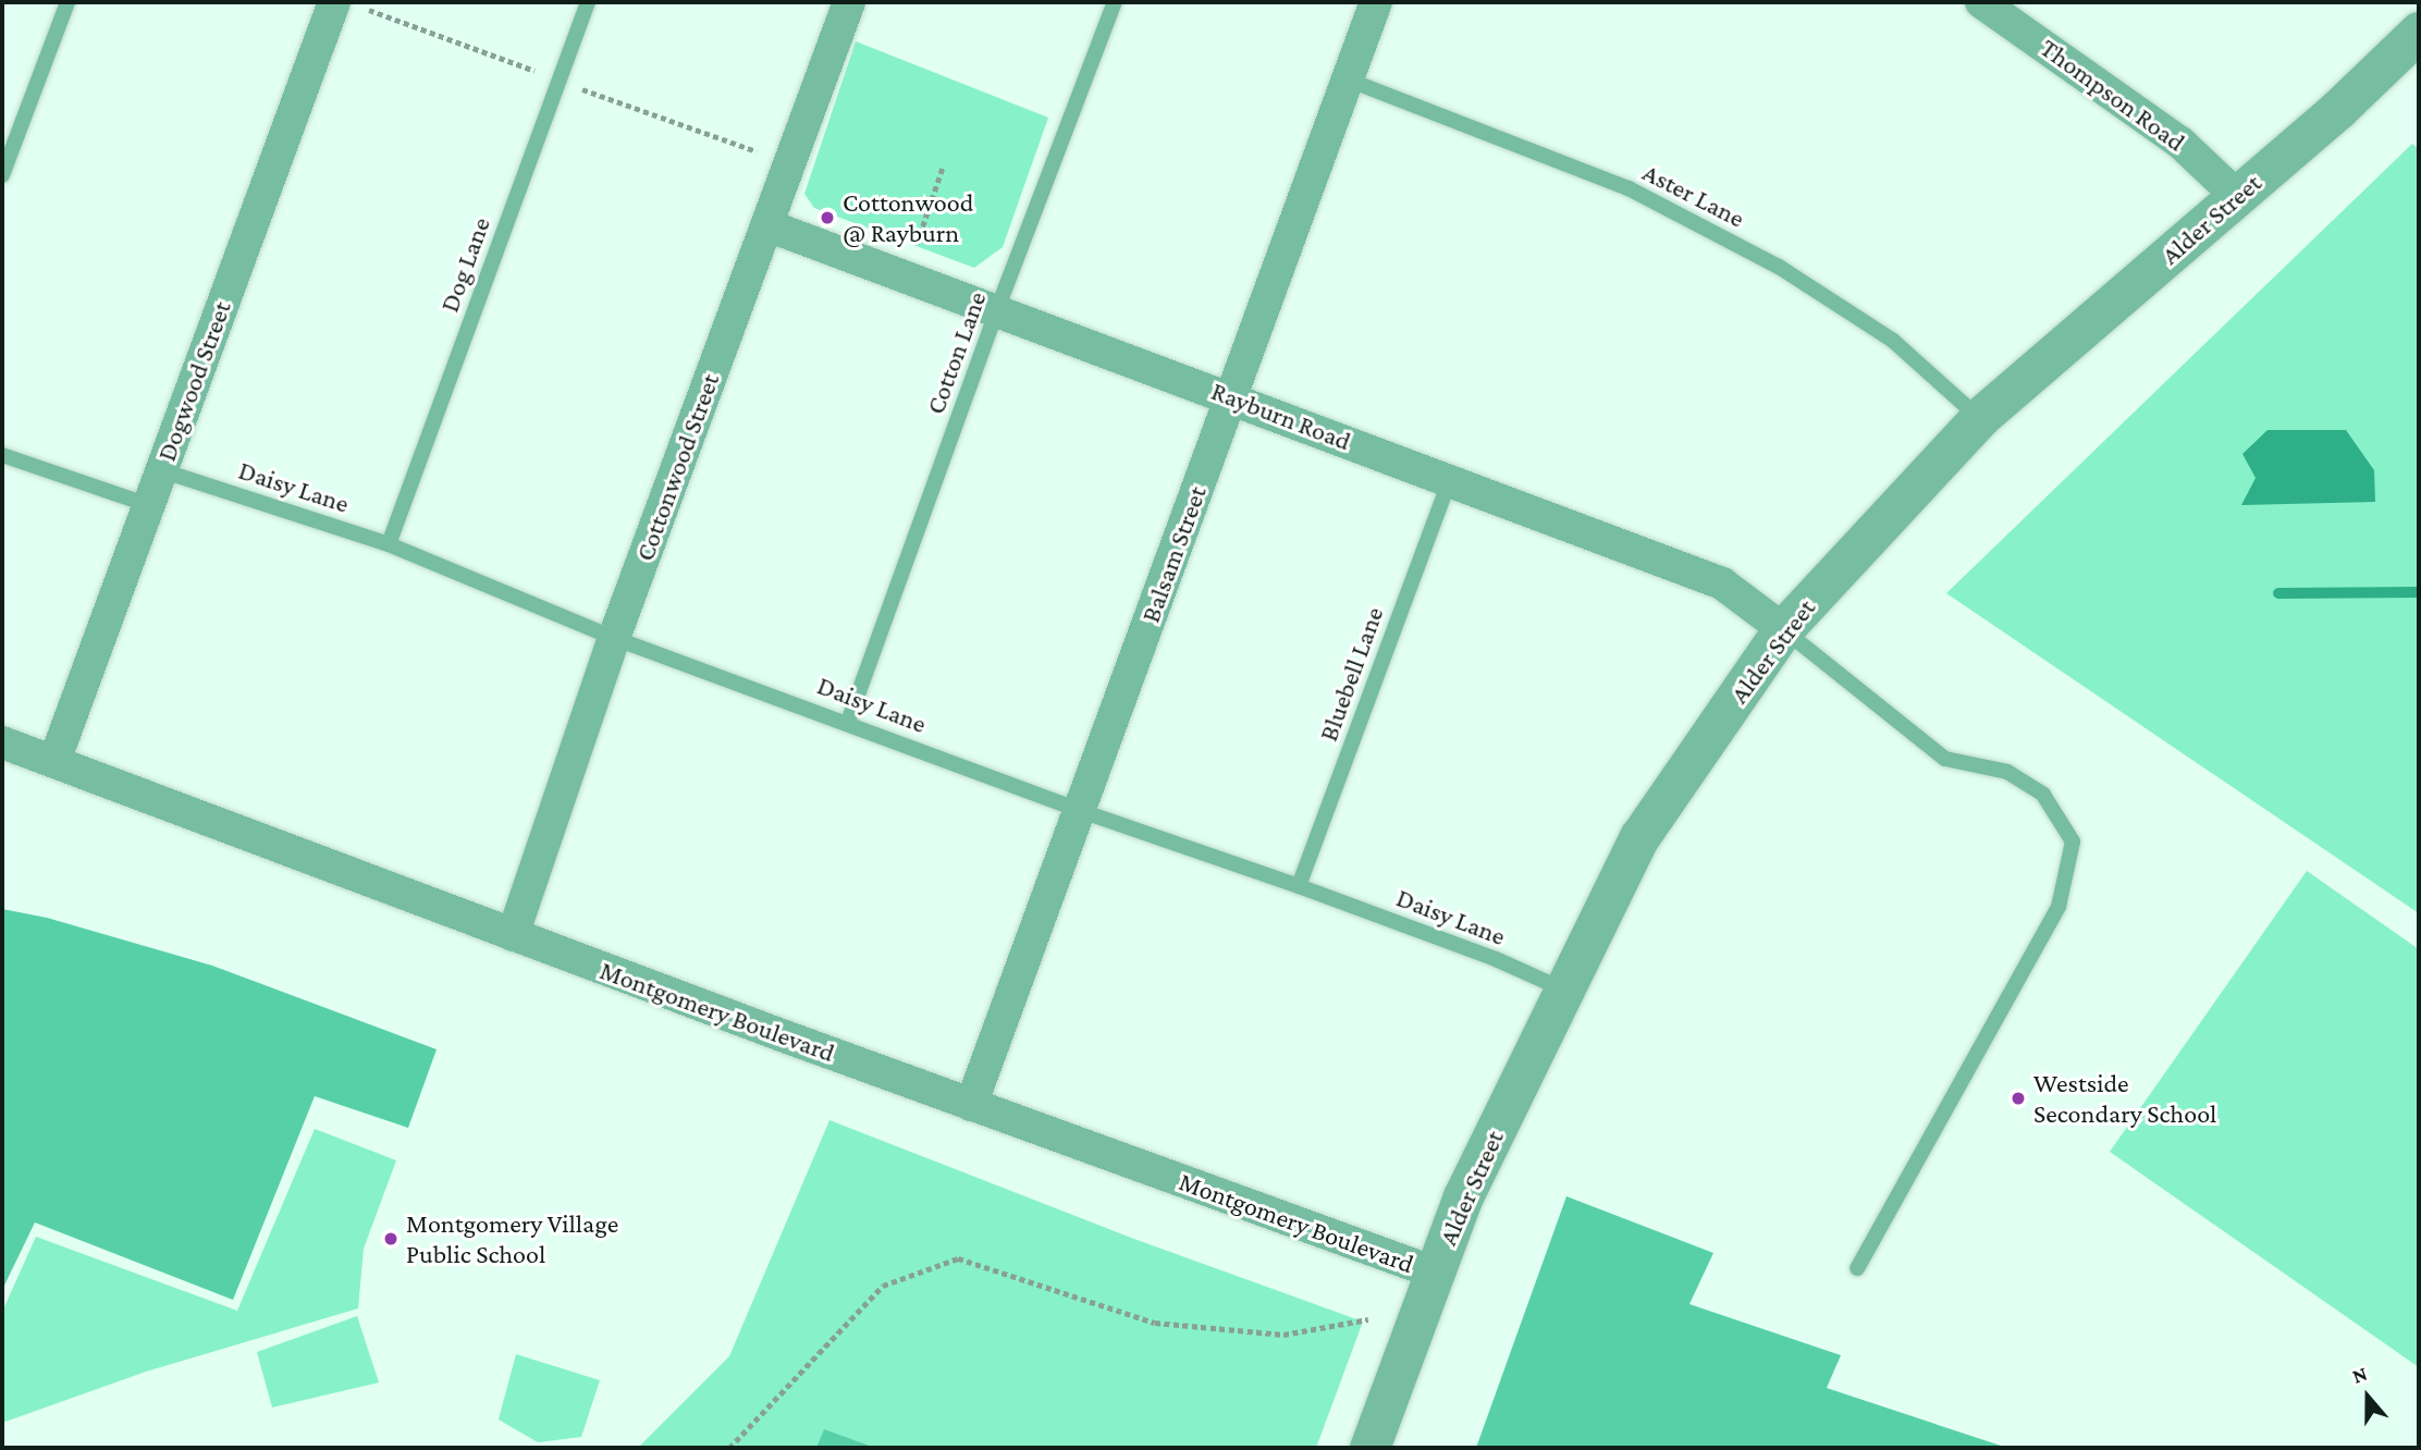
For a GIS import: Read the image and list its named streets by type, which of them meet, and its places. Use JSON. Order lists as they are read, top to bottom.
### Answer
{
  "streets": {
    "street": [
      "Thompson Road",
      "Alder Street",
      "Dogwood Street",
      "Rayburn Road",
      "Cottonwood Street",
      "Balsam Street",
      "Montgomery Boulevard"
    ],
    "lane": [
      "Aster Lane",
      "Dog Lane",
      "Cotton Lane",
      "Daisy Lane",
      "Bluebell Lane"
    ]
  },
  "crossings": [
    ["Thompson Road", "Alder Street"],
    ["Aster Lane", "Alder Street"],
    ["Aster Lane", "Balsam Street"],
    ["Alder Street", "Rayburn Road"],
    ["Alder Street", "Daisy Lane"],
    ["Alder Street", "Montgomery Boulevard"],
    ["Dog Lane", "Daisy Lane"],
    ["Cotton Lane", "Rayburn Road"],
    ["Cotton Lane", "Daisy Lane"],
    ["Dogwood Street", "Daisy Lane"],
    ["Dogwood Street", "Montgomery Boulevard"],
    ["Rayburn Road", "Cottonwood Street"],
    ["Rayburn Road", "Balsam Street"],
    ["Rayburn Road", "Bluebell Lane"],
    ["Cottonwood Street", "Daisy Lane"],
    ["Cottonwood Street", "Montgomery Boulevard"],
    ["Daisy Lane", "Balsam Street"],
    ["Daisy Lane", "Bluebell Lane"],
    ["Balsam Street", "Montgomery Boulevard"]
  ],
  "places": ["Cottonwood @ Rayburn", "Westside Secondary School", "Montgomery Village Public School"],
  "north": "top"
}
